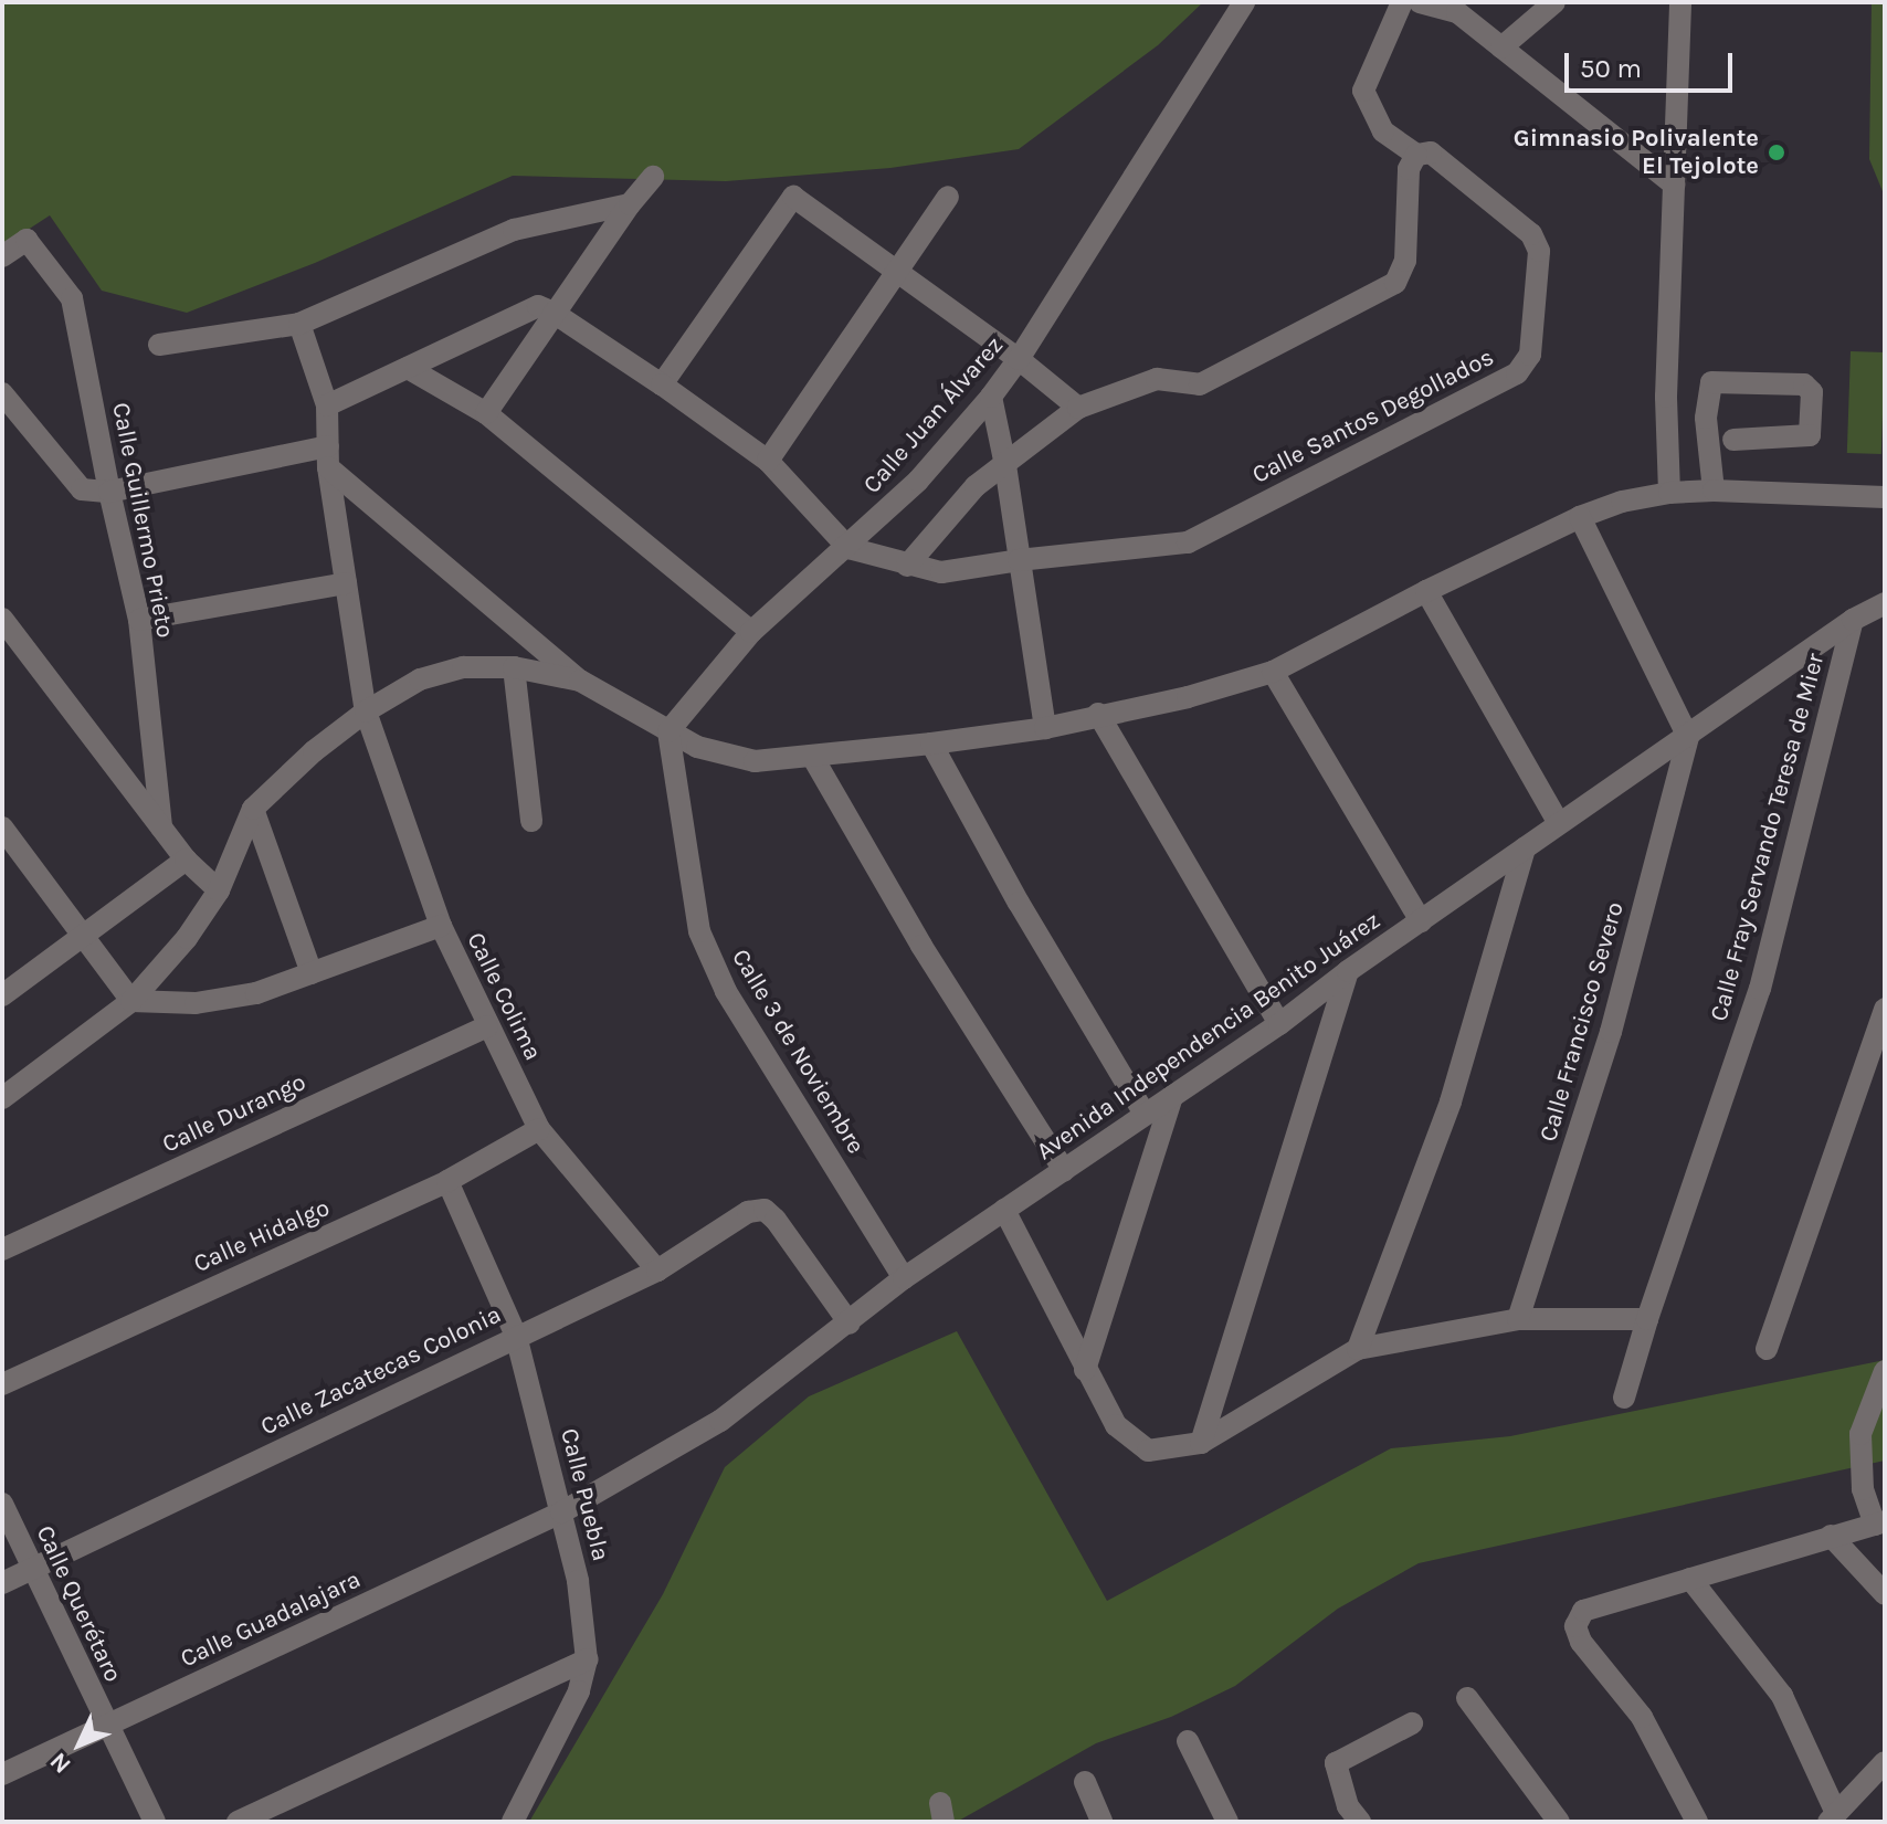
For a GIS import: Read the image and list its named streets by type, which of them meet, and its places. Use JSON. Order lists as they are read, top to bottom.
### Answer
{
  "streets": {
    "street": [
      "Calle Juan Álvarez",
      "Calle Santos Degollados",
      "Calle Guillermo Prieto",
      "Calle Fray Servando Teresa de Mier",
      "Calle Colima",
      "Calle Francisco Severo",
      "Avenida Independencia Benito Juárez",
      "Calle 3 de Noviembre",
      "Calle Durango",
      "Calle Hidalgo",
      "Calle Zacatecas Colonia",
      "Calle Puebla",
      "Calle Querétaro",
      "Calle Guadalajara"
    ]
  },
  "crossings": [
    ["Calle Juan Álvarez", "Calle Santos Degollados"],
    ["Calle Juan Álvarez", "Calle 3 de Noviembre"],
    ["Calle Fray Servando Teresa de Mier", "Avenida Independencia Benito Juárez"],
    ["Calle Colima", "Calle Durango"],
    ["Calle Colima", "Calle Hidalgo"],
    ["Calle Colima", "Calle Zacatecas Colonia"],
    ["Calle Francisco Severo", "Avenida Independencia Benito Juárez"],
    ["Avenida Independencia Benito Juárez", "Calle 3 de Noviembre"],
    ["Avenida Independencia Benito Juárez", "Calle Zacatecas Colonia"],
    ["Avenida Independencia Benito Juárez", "Calle Puebla"],
    ["Avenida Independencia Benito Juárez", "Calle Guadalajara"],
    ["Calle Hidalgo", "Calle Puebla"],
    ["Calle Zacatecas Colonia", "Calle Puebla"],
    ["Calle Zacatecas Colonia", "Calle Querétaro"],
    ["Calle Puebla", "Calle Guadalajara"],
    ["Calle Querétaro", "Calle Guadalajara"]
  ],
  "places": ["Gimnasio Polivalente El Tejolote"],
  "scale_bar": "50 m",
  "north": "bottom left"
}
